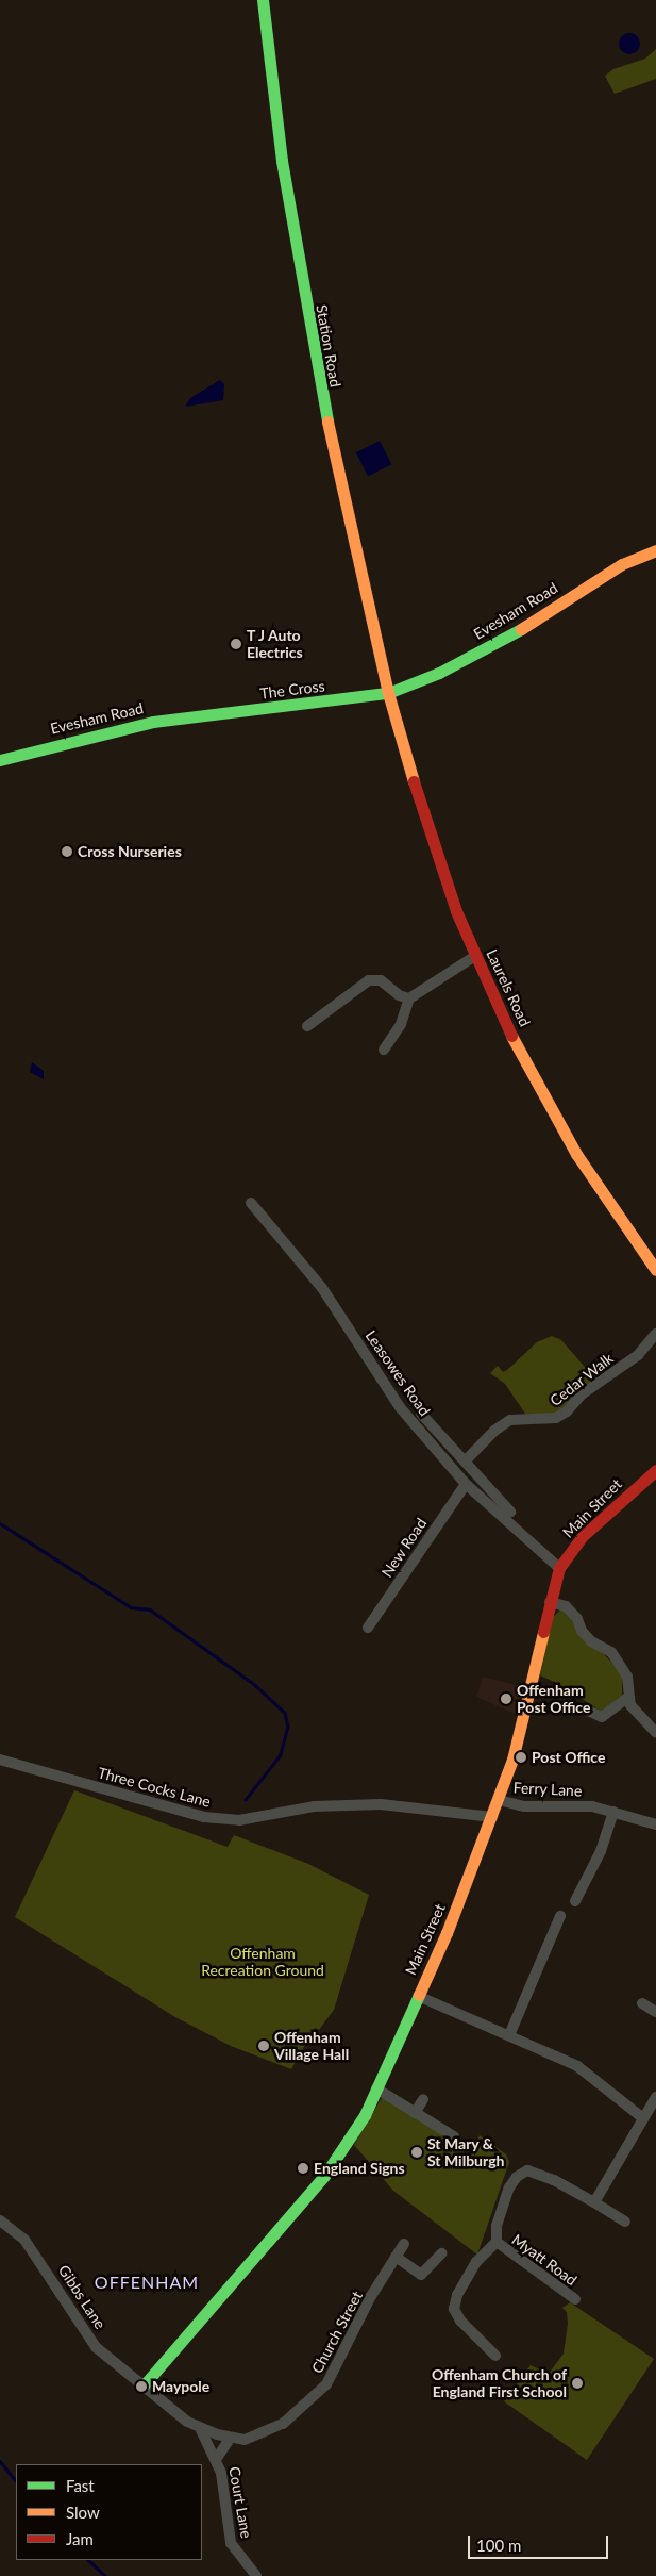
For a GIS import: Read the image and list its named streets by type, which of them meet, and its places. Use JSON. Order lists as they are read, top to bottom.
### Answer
{
  "streets": {
    "street": [
      "Station Road",
      "Evesham Road",
      "The Cross",
      "Laurels Road",
      "Leasowes Road",
      "Cedar Walk",
      "Main Street",
      "New Road",
      "Three Cocks Lane",
      "Ferry Lane",
      "Myatt Road",
      "Gibbs Lane",
      "Church Street",
      "Court Lane"
    ]
  },
  "crossings": [
    ["Station Road", "Evesham Road"],
    ["Station Road", "The Cross"],
    ["Station Road", "Laurels Road"],
    ["Evesham Road", "The Cross"],
    ["Evesham Road", "Laurels Road"],
    ["The Cross", "Laurels Road"],
    ["Leasowes Road", "Main Street"],
    ["Leasowes Road", "New Road"],
    ["Main Street", "Three Cocks Lane"],
    ["Main Street", "Ferry Lane"],
    ["Main Street", "Gibbs Lane"],
    ["Main Street", "Church Street"],
    ["Gibbs Lane", "Church Street"],
    ["Church Street", "Court Lane"]
  ],
  "districts": ["OFFENHAM"],
  "parks": ["Offenham Recreation Ground"],
  "places": [
    "T J Auto Electrics",
    "Cross Nurseries",
    "Offenham Post Office",
    "Post Office",
    "Offenham Village Hall",
    "St Mary & St Milburgh",
    "England Signs",
    "Offenham Church of England First School",
    "Maypole"
  ],
  "legend": ["Fast", "Slow", "Jam"],
  "scale_bar": "100 m"
}
